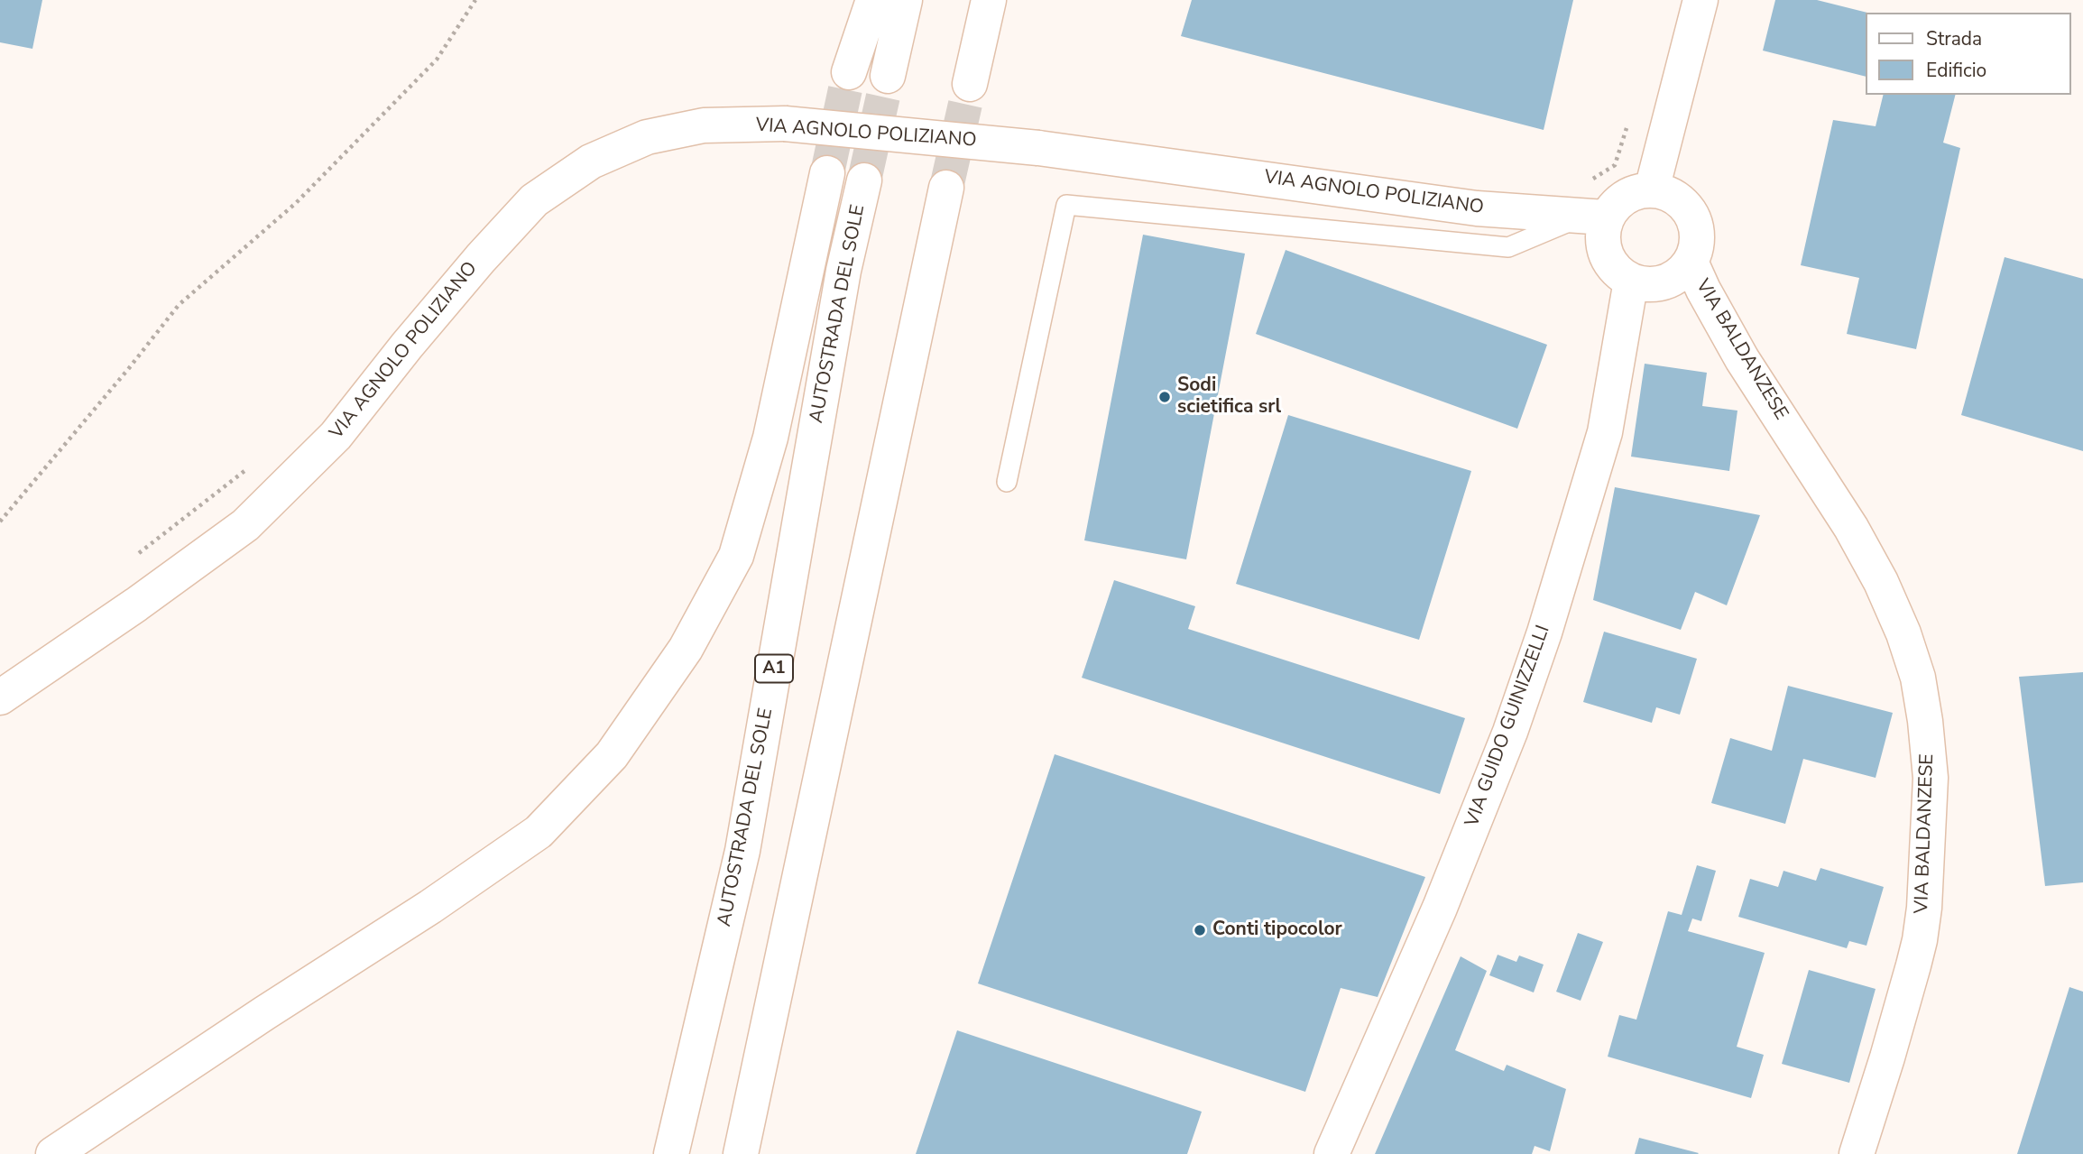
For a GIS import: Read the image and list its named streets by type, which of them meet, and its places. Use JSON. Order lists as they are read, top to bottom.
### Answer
{
  "streets": {
    "main road": [
      "VIA AGNOLO POLIZIANO",
      "AUTOSTRADA DEL SOLE",
      "VIA BALDANZESE",
      "A1",
      "VIA GUIDO GUINIZZELLI"
    ]
  },
  "crossings": [
    ["VIA AGNOLO POLIZIANO", "VIA BALDANZESE"],
    ["VIA AGNOLO POLIZIANO", "VIA GUIDO GUINIZZELLI"],
    ["VIA BALDANZESE", "VIA GUIDO GUINIZZELLI"]
  ],
  "places": ["Sodi scietifica srl", "Conti tipocolor"],
  "legend": ["Strada", "Edificio"]
}
